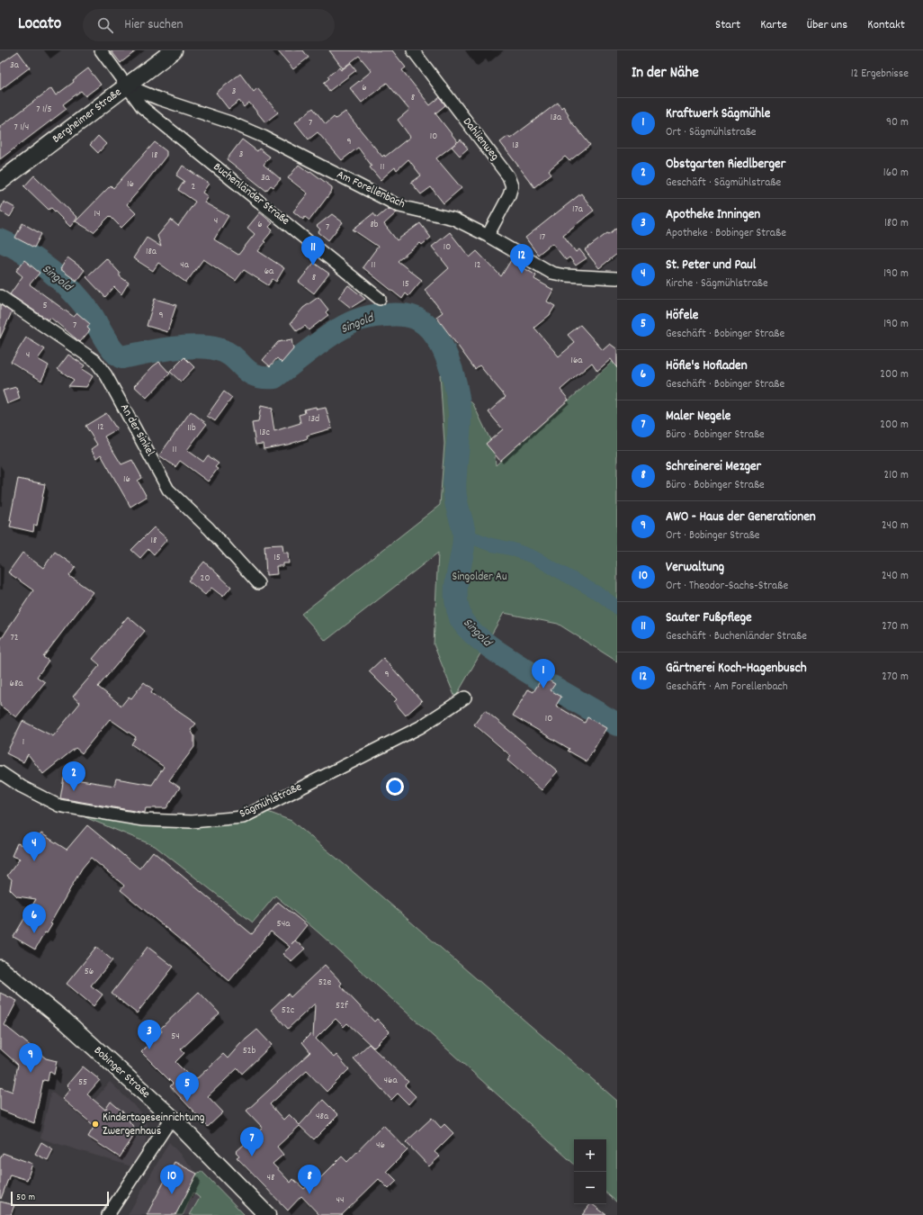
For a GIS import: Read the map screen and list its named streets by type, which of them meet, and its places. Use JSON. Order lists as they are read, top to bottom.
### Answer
{
  "streets": {
    "main road": ["Bergheimer Straße", "Bobinger Straße"],
    "street": [
      "Dahlienweg",
      "Am Forellenbach",
      "Buchenländer Straße",
      "An der Sinkel",
      "Sägmühlstraße"
    ]
  },
  "crossings": [
    ["Bergheimer Straße", "Am Forellenbach"],
    ["Bergheimer Straße", "Buchenländer Straße"],
    ["Dahlienweg", "Am Forellenbach"],
    ["Am Forellenbach", "Buchenländer Straße"]
  ],
  "water": ["Singold"],
  "parks": ["Singolder Au"],
  "places": ["Kindertageseinrichtung Zwergenhaus"],
  "house_numbers": [
    "3a",
    "6",
    "3",
    "8",
    "7 1/5",
    "13a",
    "7",
    "7 1/4",
    "10",
    "9",
    "13",
    "3",
    "18",
    "11",
    "3a",
    "16",
    "2",
    "17a",
    "14",
    "4",
    "6",
    "8b",
    "7",
    "17",
    "10",
    "18a",
    "4a",
    "11",
    "12",
    "6a",
    "8",
    "15",
    "5",
    "9",
    "7",
    "4",
    "16a",
    "13d",
    "12",
    "11b",
    "13c",
    "11",
    "16",
    "18",
    "15",
    "20",
    "72",
    "9",
    "68a",
    "10",
    "1",
    "54a",
    "56",
    "52e",
    "52f",
    "52c",
    "54",
    "52b",
    "46a",
    "55",
    "48a",
    "46",
    "48",
    "44"
  ],
  "scale_bar": "50 m",
  "page": {
    "header": "Locato",
    "search": "Hier suchen",
    "nav": [
      "Start",
      "Karte",
      "Über uns",
      "Kontakt"
    ],
    "heading": ["In der Nähe", "12 Ergebnisse"],
    "list": [
      {
        "mark": "1",
        "name": "Kraftwerk Sägmühle",
        "note": "Ort · Sägmühlstraße",
        "value": "90 m"
      },
      {
        "mark": "2",
        "name": "Obstgarten Riedlberger",
        "note": "Geschäft · Sägmühlstraße",
        "value": "160 m"
      },
      {
        "mark": "3",
        "name": "Apotheke Inningen",
        "note": "Apotheke · Bobinger Straße",
        "value": "180 m"
      },
      {
        "mark": "4",
        "name": "St. Peter und Paul",
        "note": "Kirche · Sägmühlstraße",
        "value": "190 m"
      },
      {
        "mark": "5",
        "name": "Höfele",
        "note": "Geschäft · Bobinger Straße",
        "value": "190 m"
      },
      {
        "mark": "6",
        "name": "Höfle's Hofladen",
        "note": "Geschäft · Bobinger Straße",
        "value": "200 m"
      },
      {
        "mark": "7",
        "name": "Maler Negele",
        "note": "Büro · Bobinger Straße",
        "value": "200 m"
      },
      {
        "mark": "8",
        "name": "Schreinerei Mezger",
        "note": "Büro · Bobinger Straße",
        "value": "210 m"
      },
      {
        "mark": "9",
        "name": "AWO - Haus der Generationen",
        "note": "Ort · Bobinger Straße",
        "value": "240 m"
      },
      {
        "mark": "10",
        "name": "Verwaltung",
        "note": "Ort · Theodor-Sachs-Straße",
        "value": "240 m"
      },
      {
        "mark": "11",
        "name": "Sauter Fußpflege",
        "note": "Geschäft · Buchenländer Straße",
        "value": "270 m"
      },
      {
        "mark": "12",
        "name": "Gärtnerei Koch-Hagenbusch",
        "note": "Geschäft · Am Forellenbach",
        "value": "270 m"
      }
    ],
    "pins": [
      "11",
      "12",
      "1",
      "2",
      "4",
      "6",
      "3",
      "9",
      "5",
      "7",
      "8",
      "10"
    ],
    "map_buttons": ["+", "−"],
    "scale": "50 m"
  }
}
